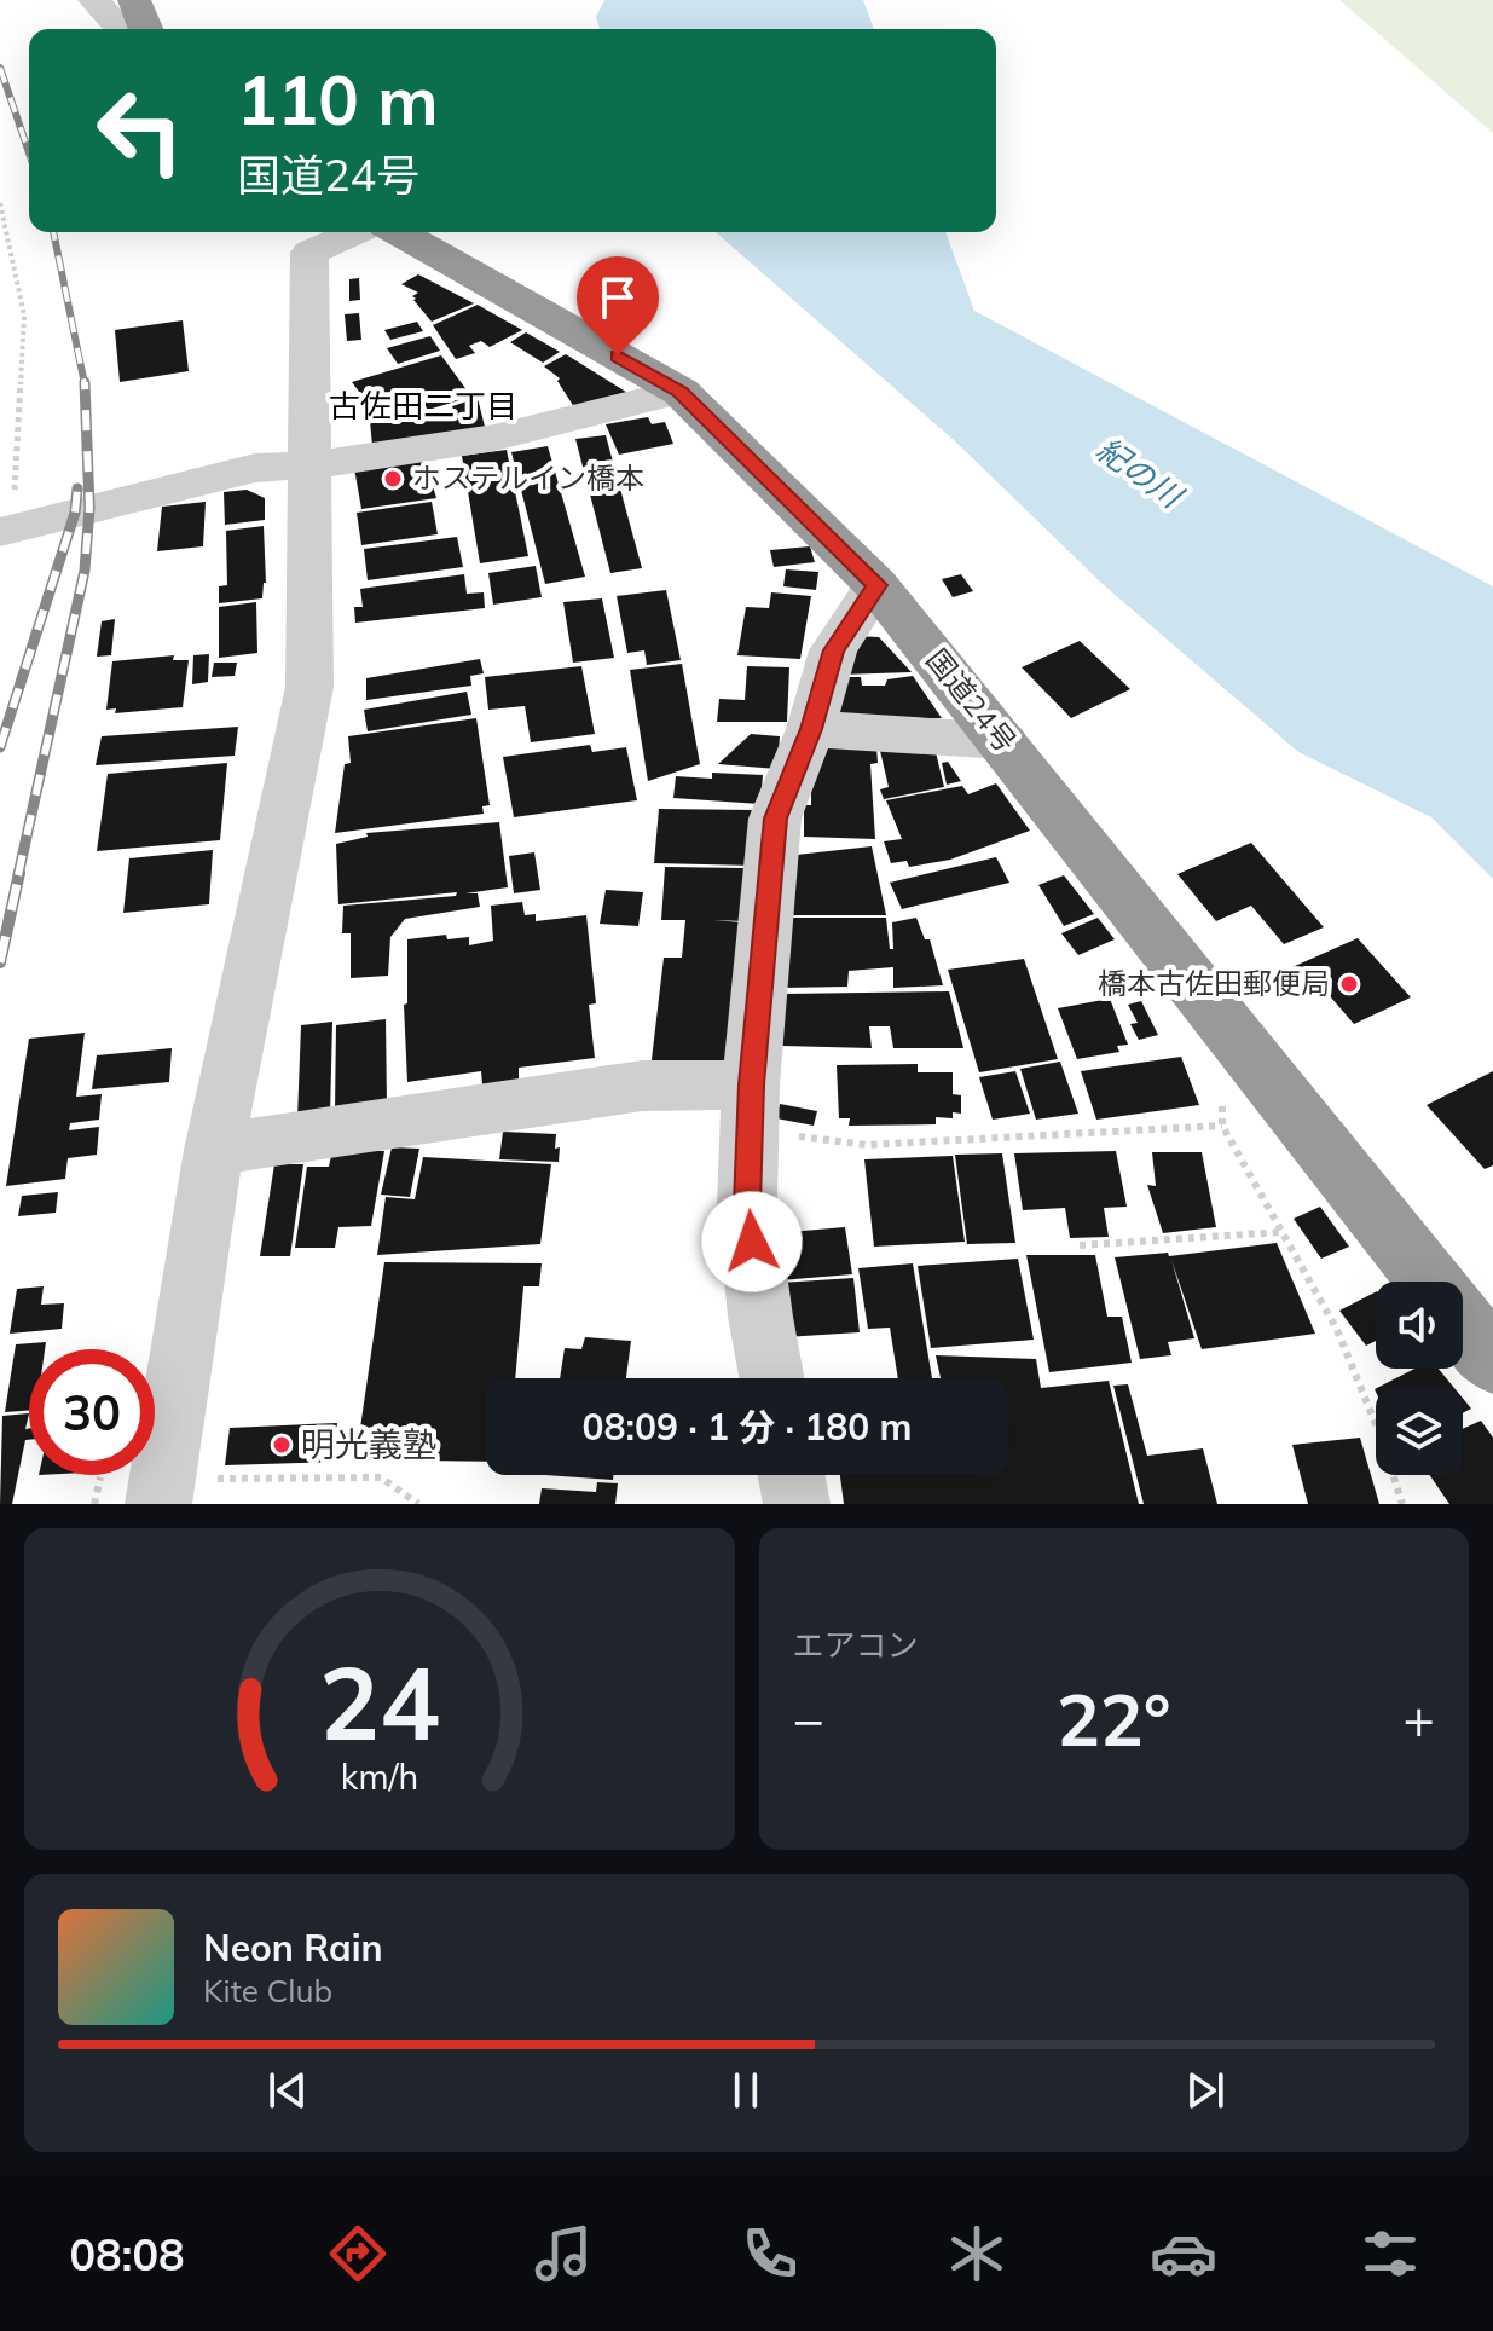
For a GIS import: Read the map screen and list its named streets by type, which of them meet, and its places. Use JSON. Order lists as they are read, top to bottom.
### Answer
{
  "streets": {
    "highway": ["国道24号"]
  },
  "districts": ["古佐田二丁目"],
  "water": ["紀の川"],
  "places": ["ホステルイン橋本", "橋本古佐田郵便局", "明光義塾"],
  "page": {
    "turn": ["110 m", "国道24号"],
    "limit": "30",
    "trip": "08:09 · 1 分 · 180 m",
    "tile": "エアコン",
    "heat": ["−", "22°", "+"],
    "song": ["Neon Rain", "Kite Club"],
    "tabs": "08:08",
    "gauge": ["24", "km/h"]
  }
}
